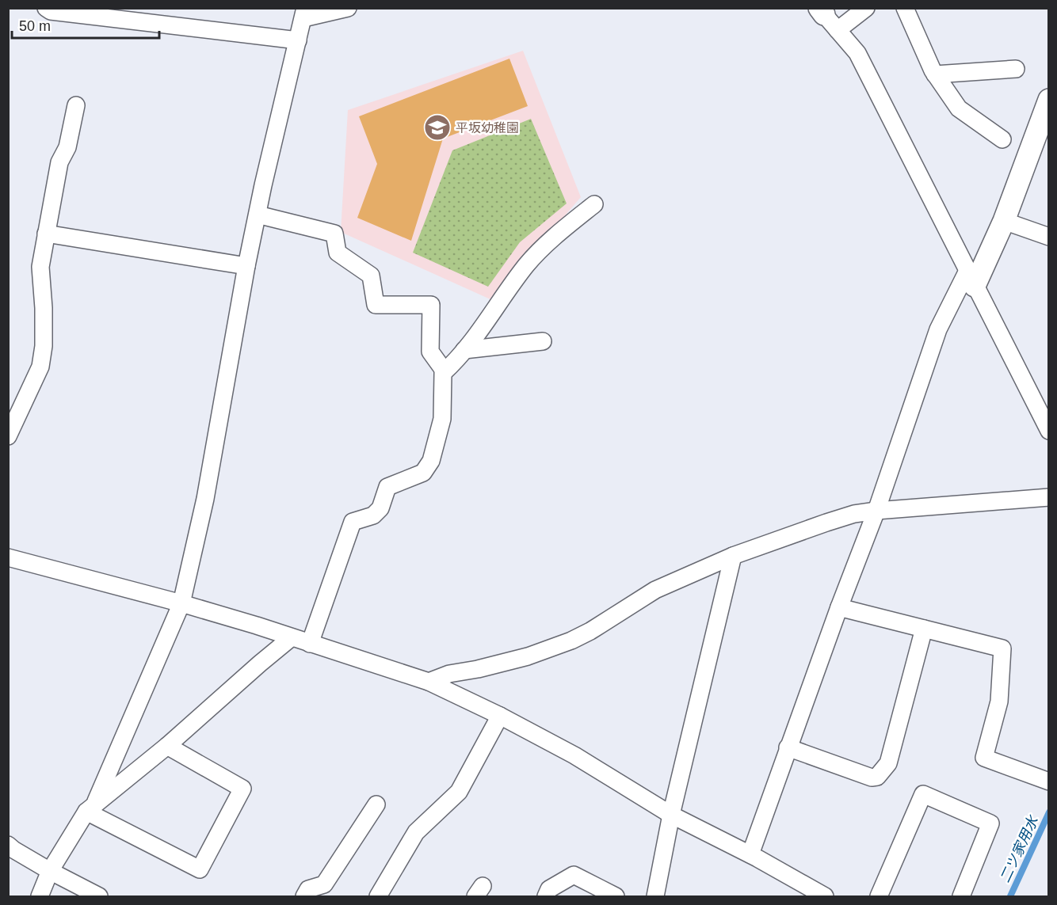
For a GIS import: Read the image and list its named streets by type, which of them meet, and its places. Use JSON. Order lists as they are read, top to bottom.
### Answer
{
  "water": ["二ツ家用水"],
  "places": {
    "school or university": ["平坂幼稚園"]
  },
  "scale_bar": "50 m"
}
